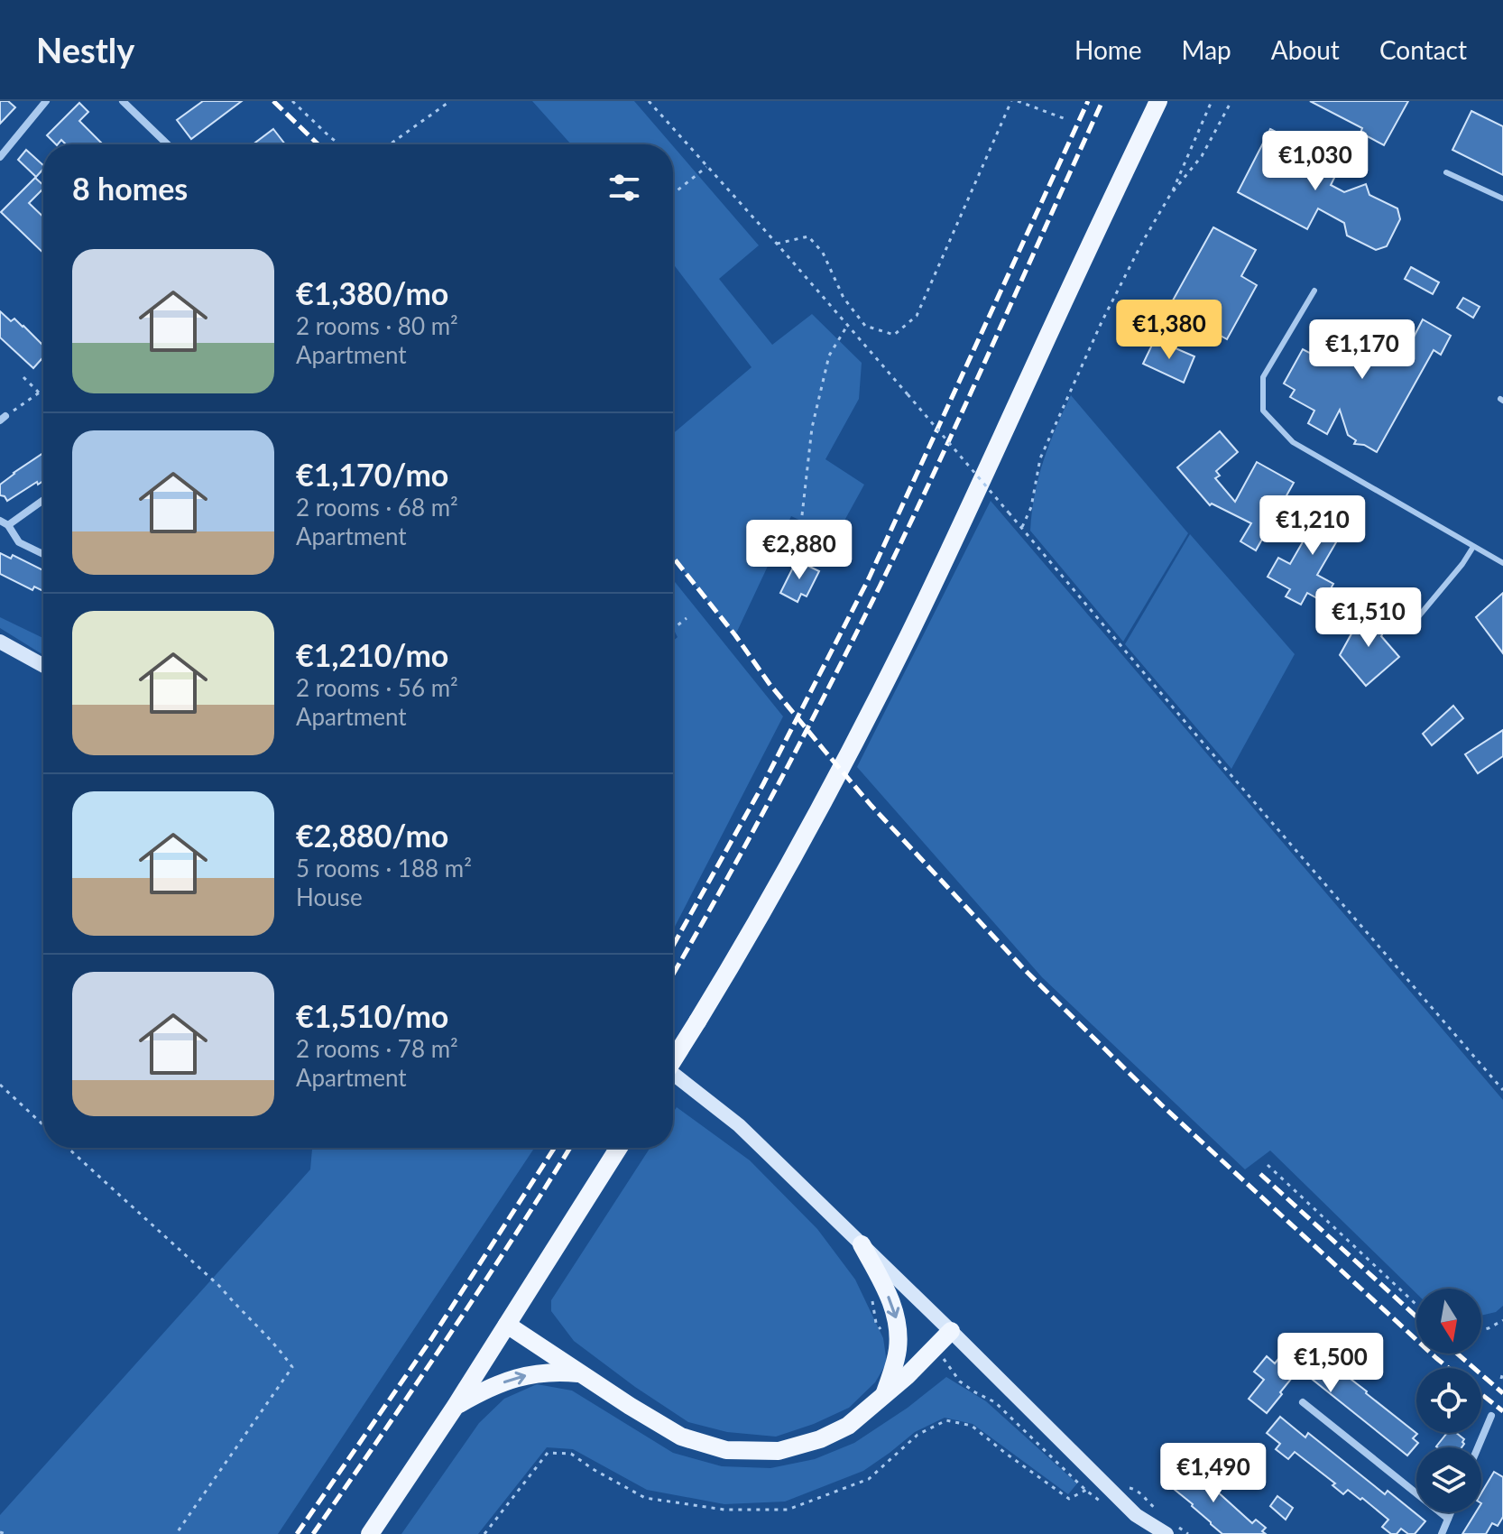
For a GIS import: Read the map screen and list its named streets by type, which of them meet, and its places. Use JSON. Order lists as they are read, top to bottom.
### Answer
{
  "north": "bottom",
  "page": {
    "header": "Nestly",
    "nav": [
      "Home",
      "Map",
      "About",
      "Contact"
    ],
    "price": [
      "€1,030",
      "€1,380",
      "€1,170",
      "€1,210",
      "€2,880",
      "€1,510",
      "€1,500",
      "€1,490"
    ],
    "heading": "8 homes",
    "list": [
      {
        "name": "€1,380/mo",
        "note": "2 rooms · 80 m² · Apartment"
      },
      {
        "name": "€1,170/mo",
        "note": "2 rooms · 68 m² · Apartment"
      },
      {
        "name": "€1,210/mo",
        "note": "2 rooms · 56 m² · Apartment"
      },
      {
        "name": "€2,880/mo",
        "note": "5 rooms · 188 m² · House"
      },
      {
        "name": "€1,510/mo",
        "note": "2 rooms · 78 m² · Apartment"
      }
    ]
  }
}
